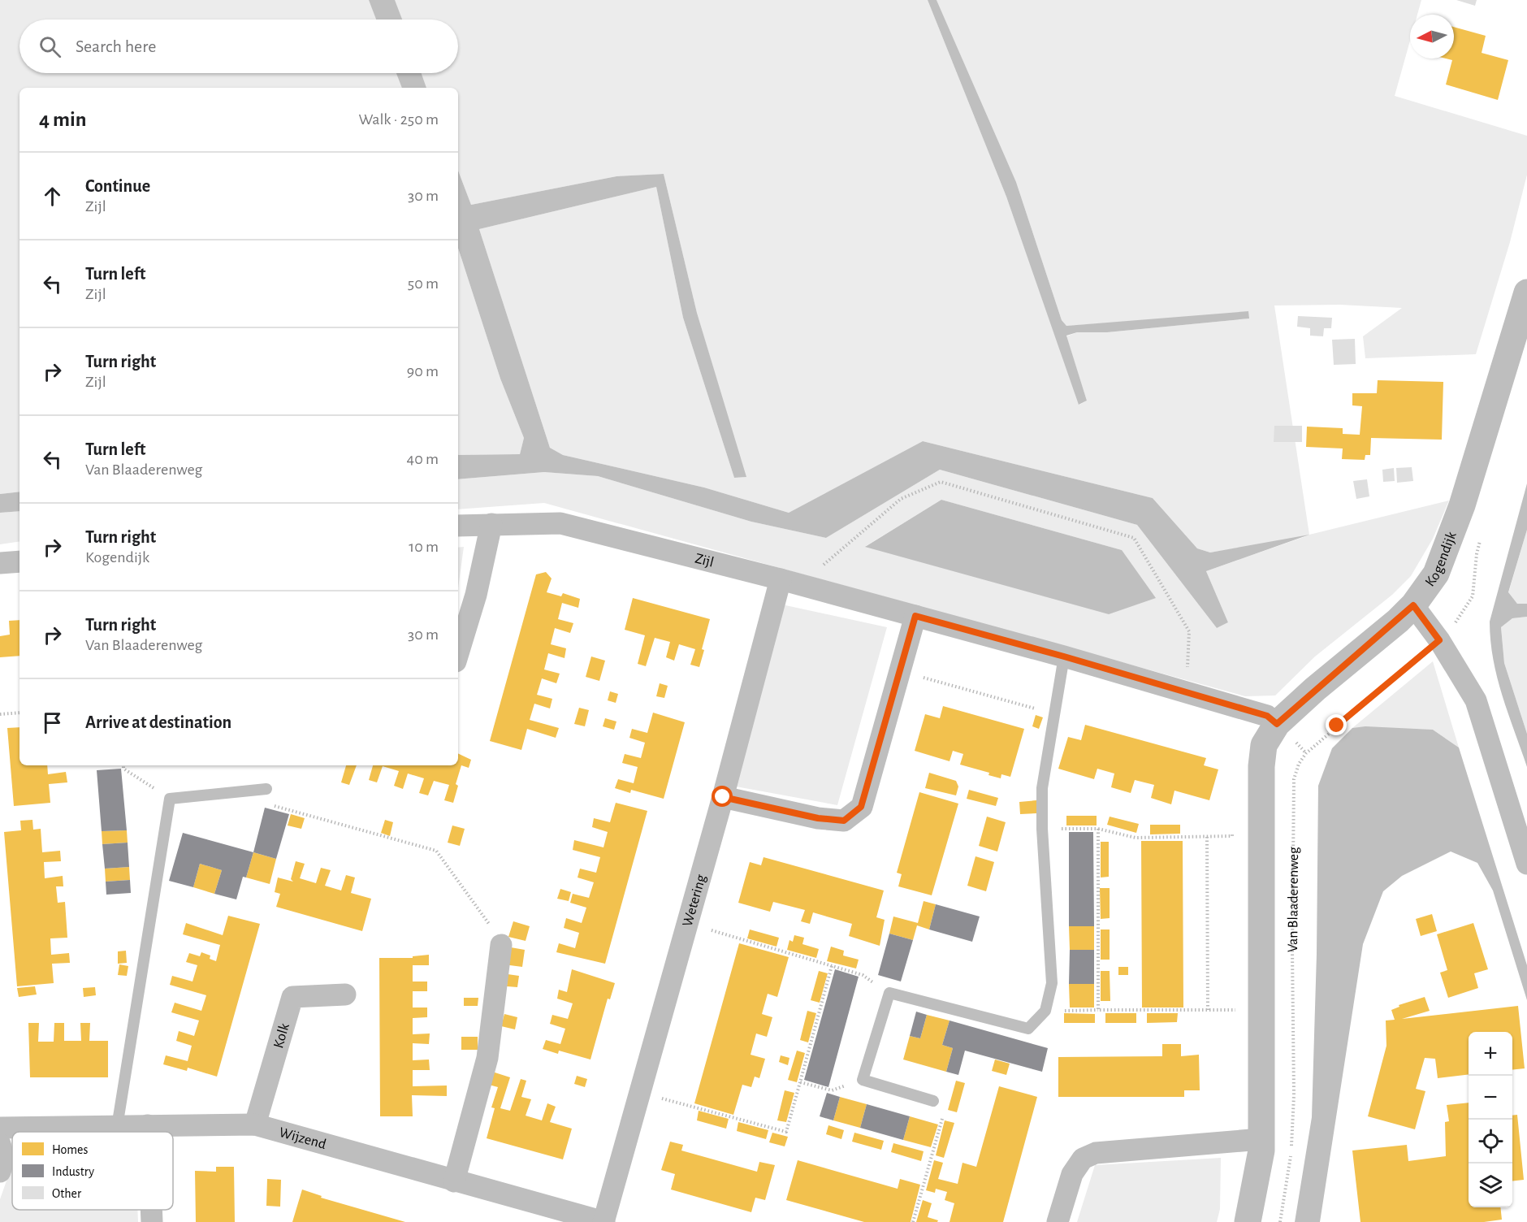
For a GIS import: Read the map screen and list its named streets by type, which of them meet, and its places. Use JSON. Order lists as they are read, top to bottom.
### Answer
{
  "streets": {
    "street": [
      "Kogendijk",
      "Zijl",
      "Wetering",
      "Kolk",
      "Wijzend"
    ],
    "path": ["Van Blaaderenweg"]
  },
  "crossings": [
    ["Zijl", "Wetering"],
    ["Wetering", "Wijzend"],
    ["Kolk", "Wijzend"]
  ],
  "legend": ["Homes", "Industry", "Other"],
  "north": "left",
  "page": {
    "search": "Search here",
    "heading": ["4 min", "Walk · 250 m"],
    "list": [
      ["Continue", "Zijl", "30 m"],
      ["Turn left", "Zijl", "50 m"],
      ["Turn right", "Zijl", "90 m"],
      ["Turn left", "Van Blaaderenweg", "40 m"],
      ["Turn right", "Kogendijk", "10 m"],
      ["Turn right", "Van Blaaderenweg", "30 m"],
      "Arrive at destination"
    ],
    "map_buttons": ["+", "−"]
  }
}
